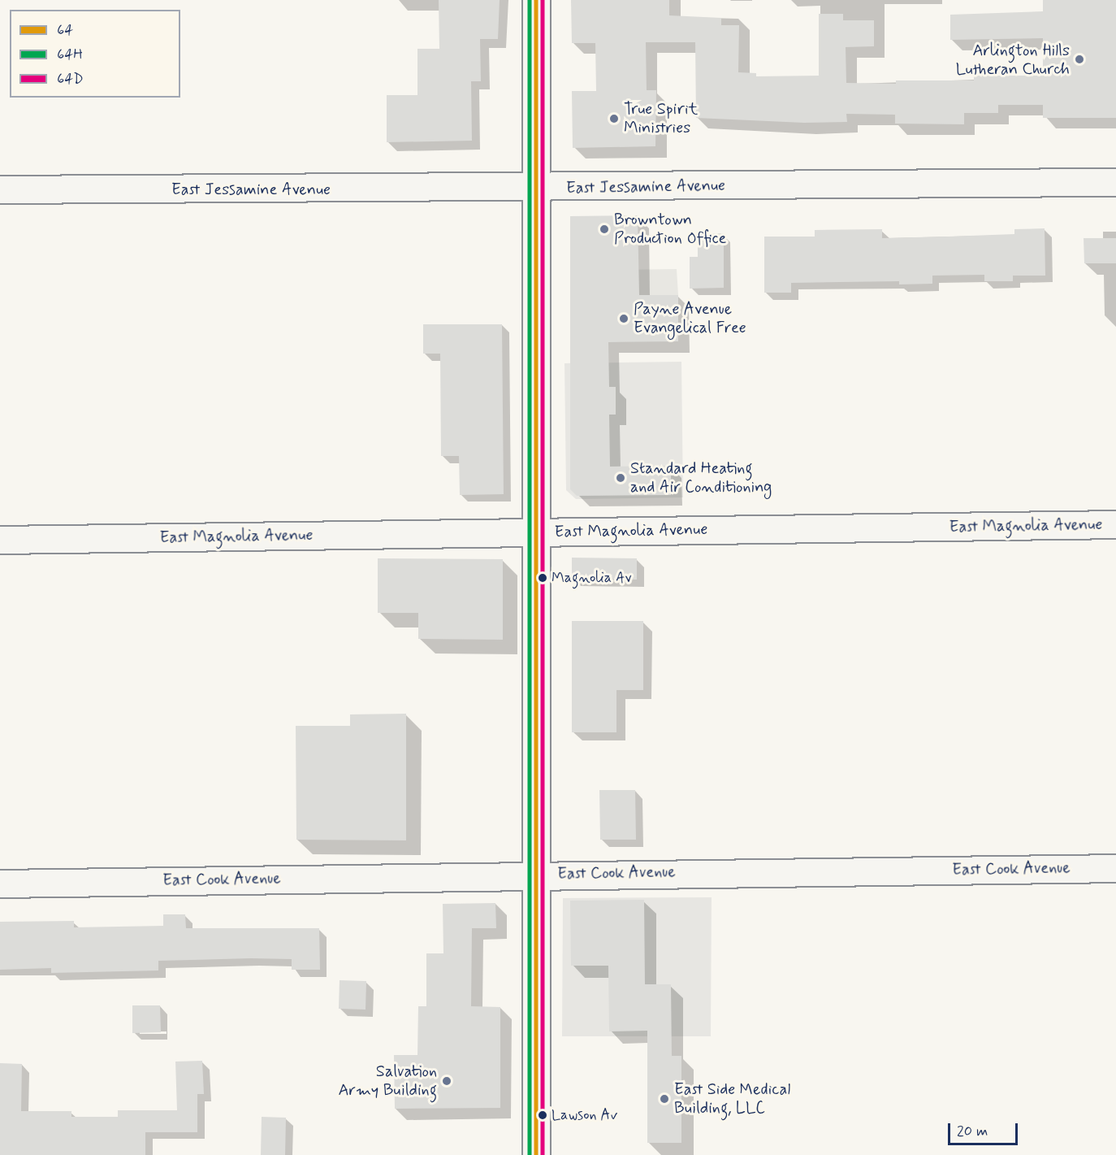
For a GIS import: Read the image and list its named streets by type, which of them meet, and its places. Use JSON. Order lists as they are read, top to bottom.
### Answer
{
  "streets": {
    "street": ["East Jessamine Avenue", "East Magnolia Avenue", "East Cook Avenue"]
  },
  "places": [
    "Arlington Hills Lutheran Church",
    "True Spirit Ministries",
    "Browntown Production Office",
    "Payne Avenue Evangelical Free",
    "Standard Heating and Air Conditioning",
    "Magnolia Av",
    "Salvation Army Building",
    "East Side Medical Building, LLC",
    "Lawson Av"
  ],
  "lines": ["transit line 64", "transit line 64H", "transit line 64D"],
  "legend": ["64", "64H", "64D"],
  "scale_bar": "20 m"
}
